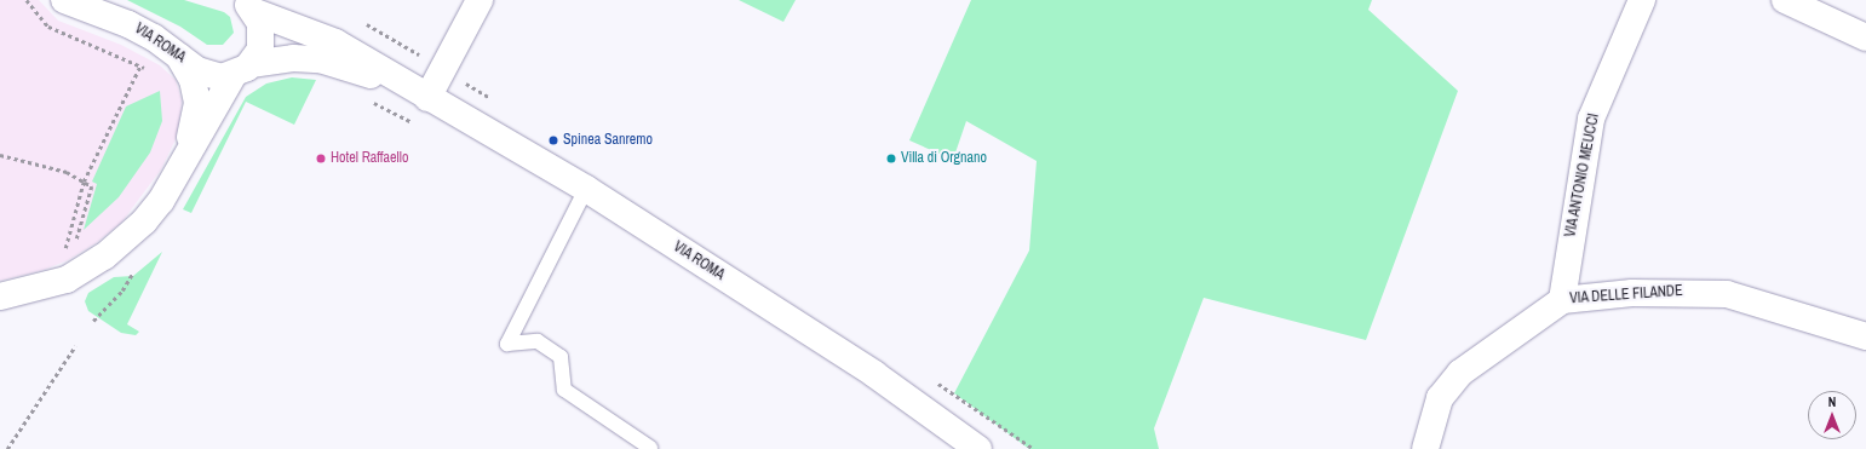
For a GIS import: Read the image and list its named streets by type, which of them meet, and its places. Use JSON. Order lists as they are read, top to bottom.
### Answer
{
  "streets": {
    "street": ["VIA ROMA", "VIA ANTONIO MEUCCI", "VIA DELLE FILANDE"]
  },
  "crossings": [
    ["VIA ANTONIO MEUCCI", "VIA DELLE FILANDE"]
  ],
  "places": ["Spinea Sanremo", "Hotel Raffaello", "Villa di Orgnano"],
  "north": "top"
}
